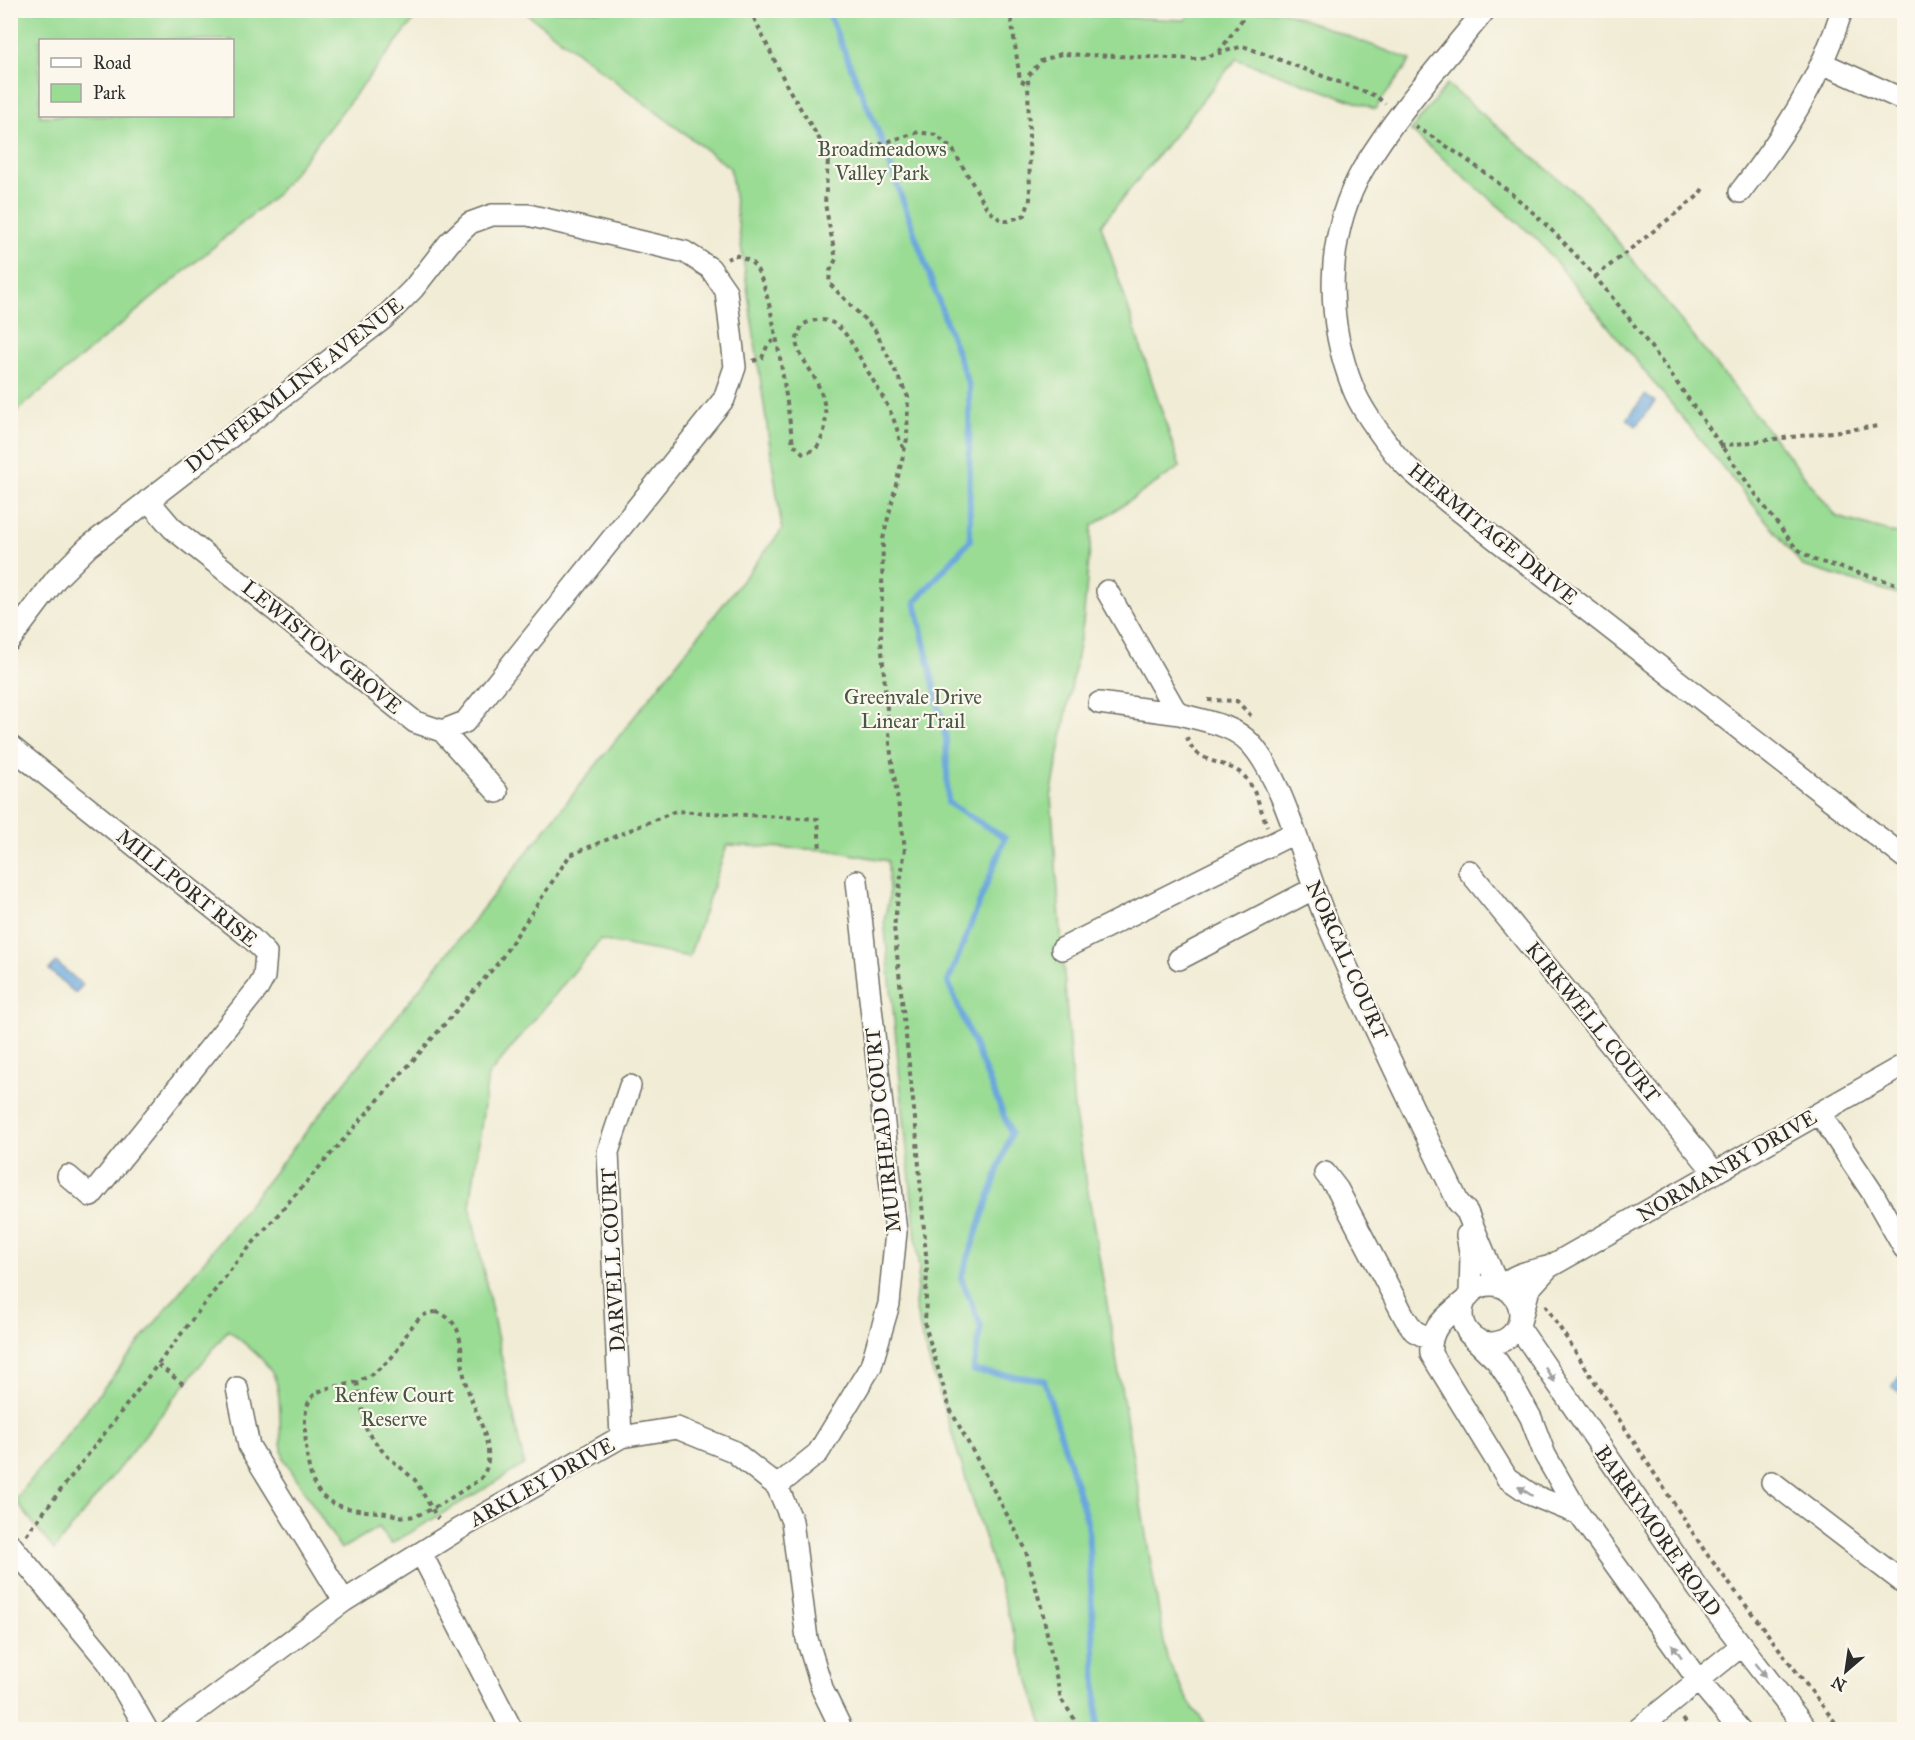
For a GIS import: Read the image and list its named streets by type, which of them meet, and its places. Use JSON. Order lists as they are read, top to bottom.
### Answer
{
  "streets": {
    "street": [
      "DUNFERMLINE AVENUE",
      "HERMITAGE DRIVE",
      "LEWISTON GROVE",
      "MILLPORT RISE",
      "NORCAL COURT",
      "KIRKWELL COURT",
      "MUIRHEAD COURT",
      "NORMANBY DRIVE",
      "DARVELL COURT",
      "ARKLEY DRIVE",
      "BARRYMORE ROAD"
    ]
  },
  "crossings": [
    ["DUNFERMLINE AVENUE", "LEWISTON GROVE"],
    ["NORCAL COURT", "NORMANBY DRIVE"],
    ["NORCAL COURT", "BARRYMORE ROAD"],
    ["KIRKWELL COURT", "NORMANBY DRIVE"],
    ["MUIRHEAD COURT", "ARKLEY DRIVE"],
    ["NORMANBY DRIVE", "BARRYMORE ROAD"],
    ["DARVELL COURT", "ARKLEY DRIVE"]
  ],
  "parks": ["Broadmeadows Valley Park", "Greenvale Drive Linear Trail", "Renfew Court Reserve"],
  "legend": ["Road", "Park"],
  "north": "bottom left"
}
